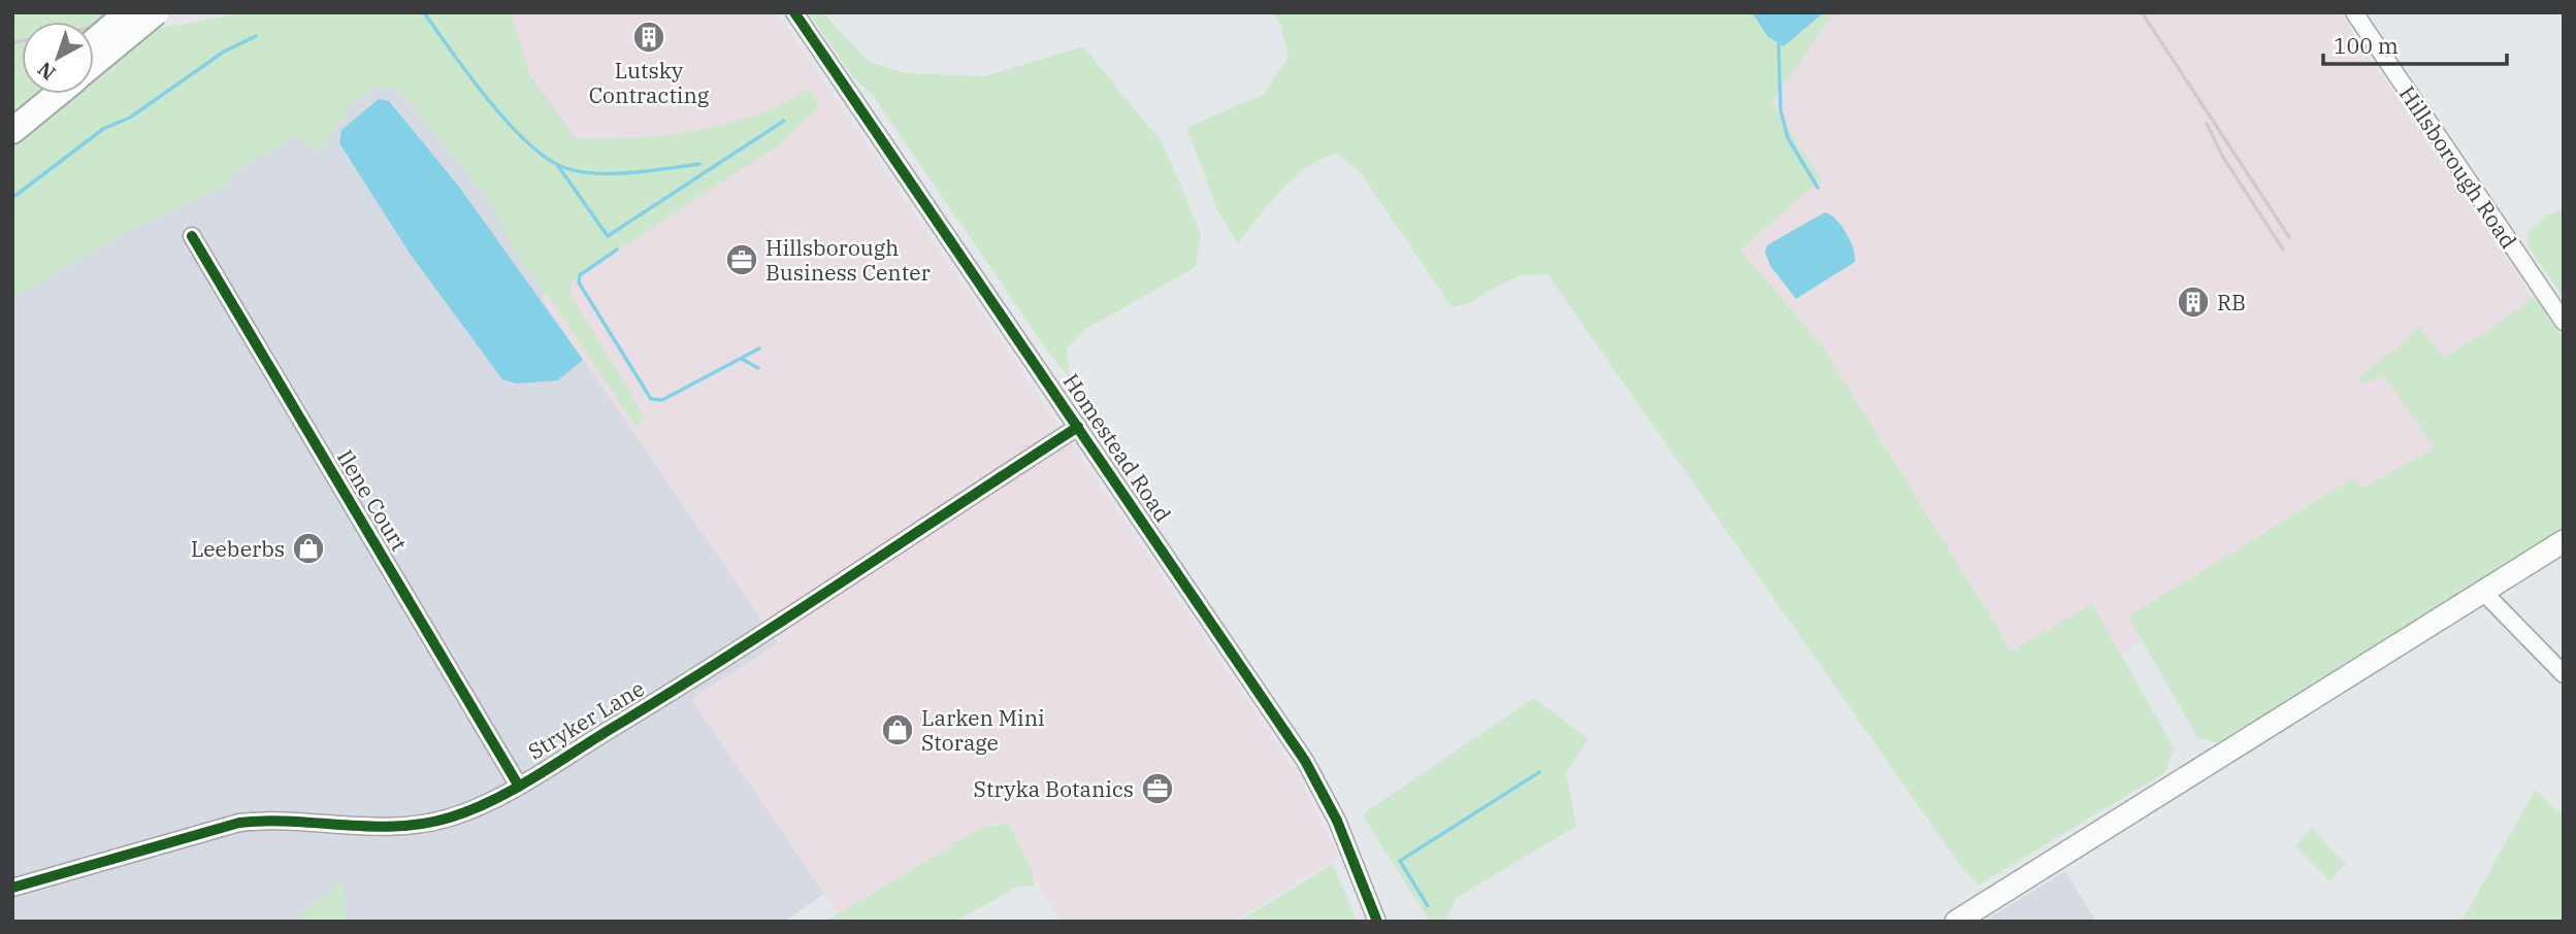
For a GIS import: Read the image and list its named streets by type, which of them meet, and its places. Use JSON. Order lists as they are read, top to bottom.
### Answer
{
  "streets": {
    "street": [
      "Hillsborough Road",
      "Homestead Road",
      "Ilene Court",
      "Stryker Lane"
    ]
  },
  "crossings": [
    ["Homestead Road", "Stryker Lane"],
    ["Ilene Court", "Stryker Lane"]
  ],
  "places": {
    "building": ["Lutsky Contracting", "RB"],
    "office": ["Hillsborough Business Center", "Stryka Botanics"],
    "shop": ["Leeberbs", "Larken Mini Storage"]
  },
  "scale_bar": "100 m",
  "north": "bottom left"
}
